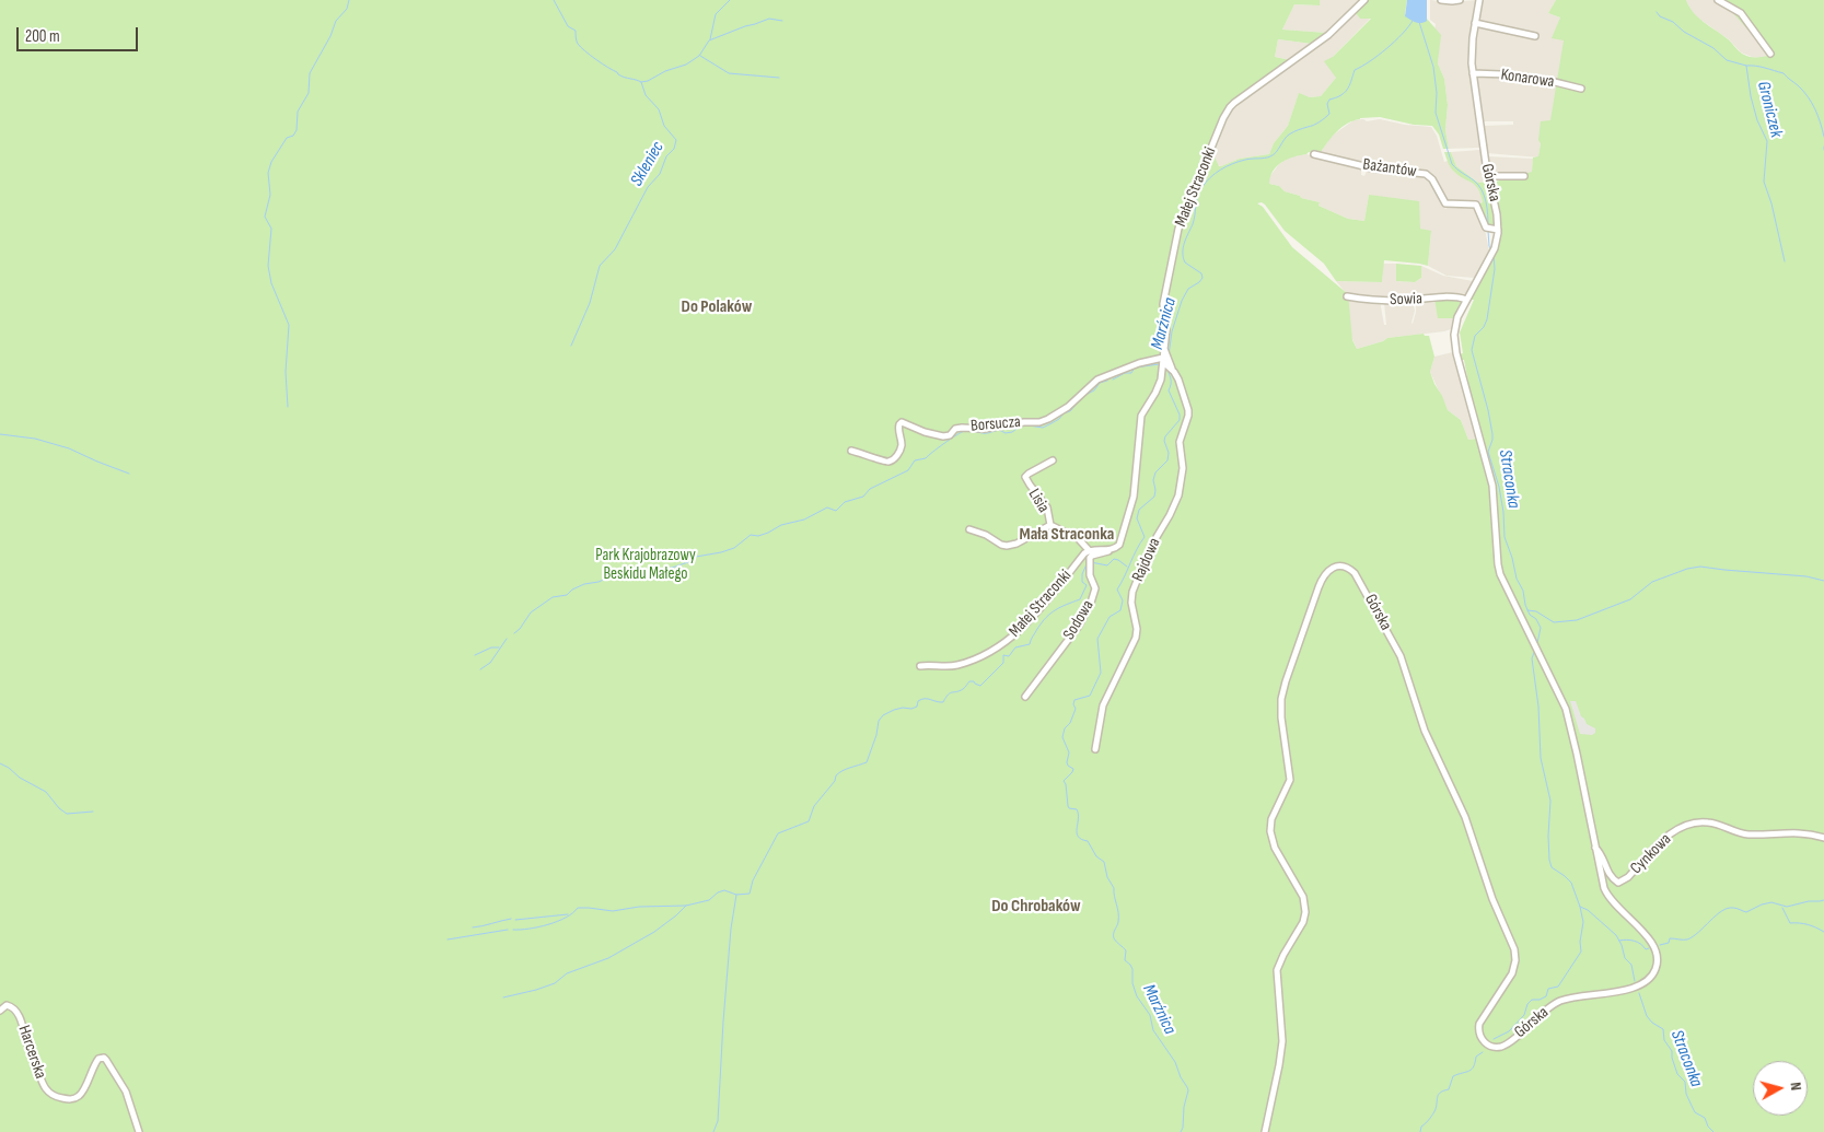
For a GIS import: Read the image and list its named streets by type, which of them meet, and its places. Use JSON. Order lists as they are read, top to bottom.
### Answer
{
  "streets": {
    "street": [
      "Konarowa",
      "Bażantów",
      "Górska",
      "Małej Straconki",
      "Sowia",
      "Borsucza",
      "Lisia",
      "Rajdowa",
      "Sodowa",
      "Cynkowa",
      "Harcerska"
    ]
  },
  "crossings": [
    ["Konarowa", "Górska"],
    ["Bażantów", "Górska"],
    ["Górska", "Sowia"],
    ["Górska", "Cynkowa"],
    ["Małej Straconki", "Borsucza"],
    ["Małej Straconki", "Lisia"],
    ["Małej Straconki", "Rajdowa"],
    ["Małej Straconki", "Sodowa"],
    ["Borsucza", "Rajdowa"]
  ],
  "districts": ["Do Polaków", "Mała Straconka", "Do Chrobaków"],
  "water": [
    "Groniczek",
    "Skleniec",
    "Marźnica",
    "Straconka"
  ],
  "parks": ["Park Krajobrazowy Beskidu Małego"],
  "scale_bar": "200 m",
  "north": "right"
}
